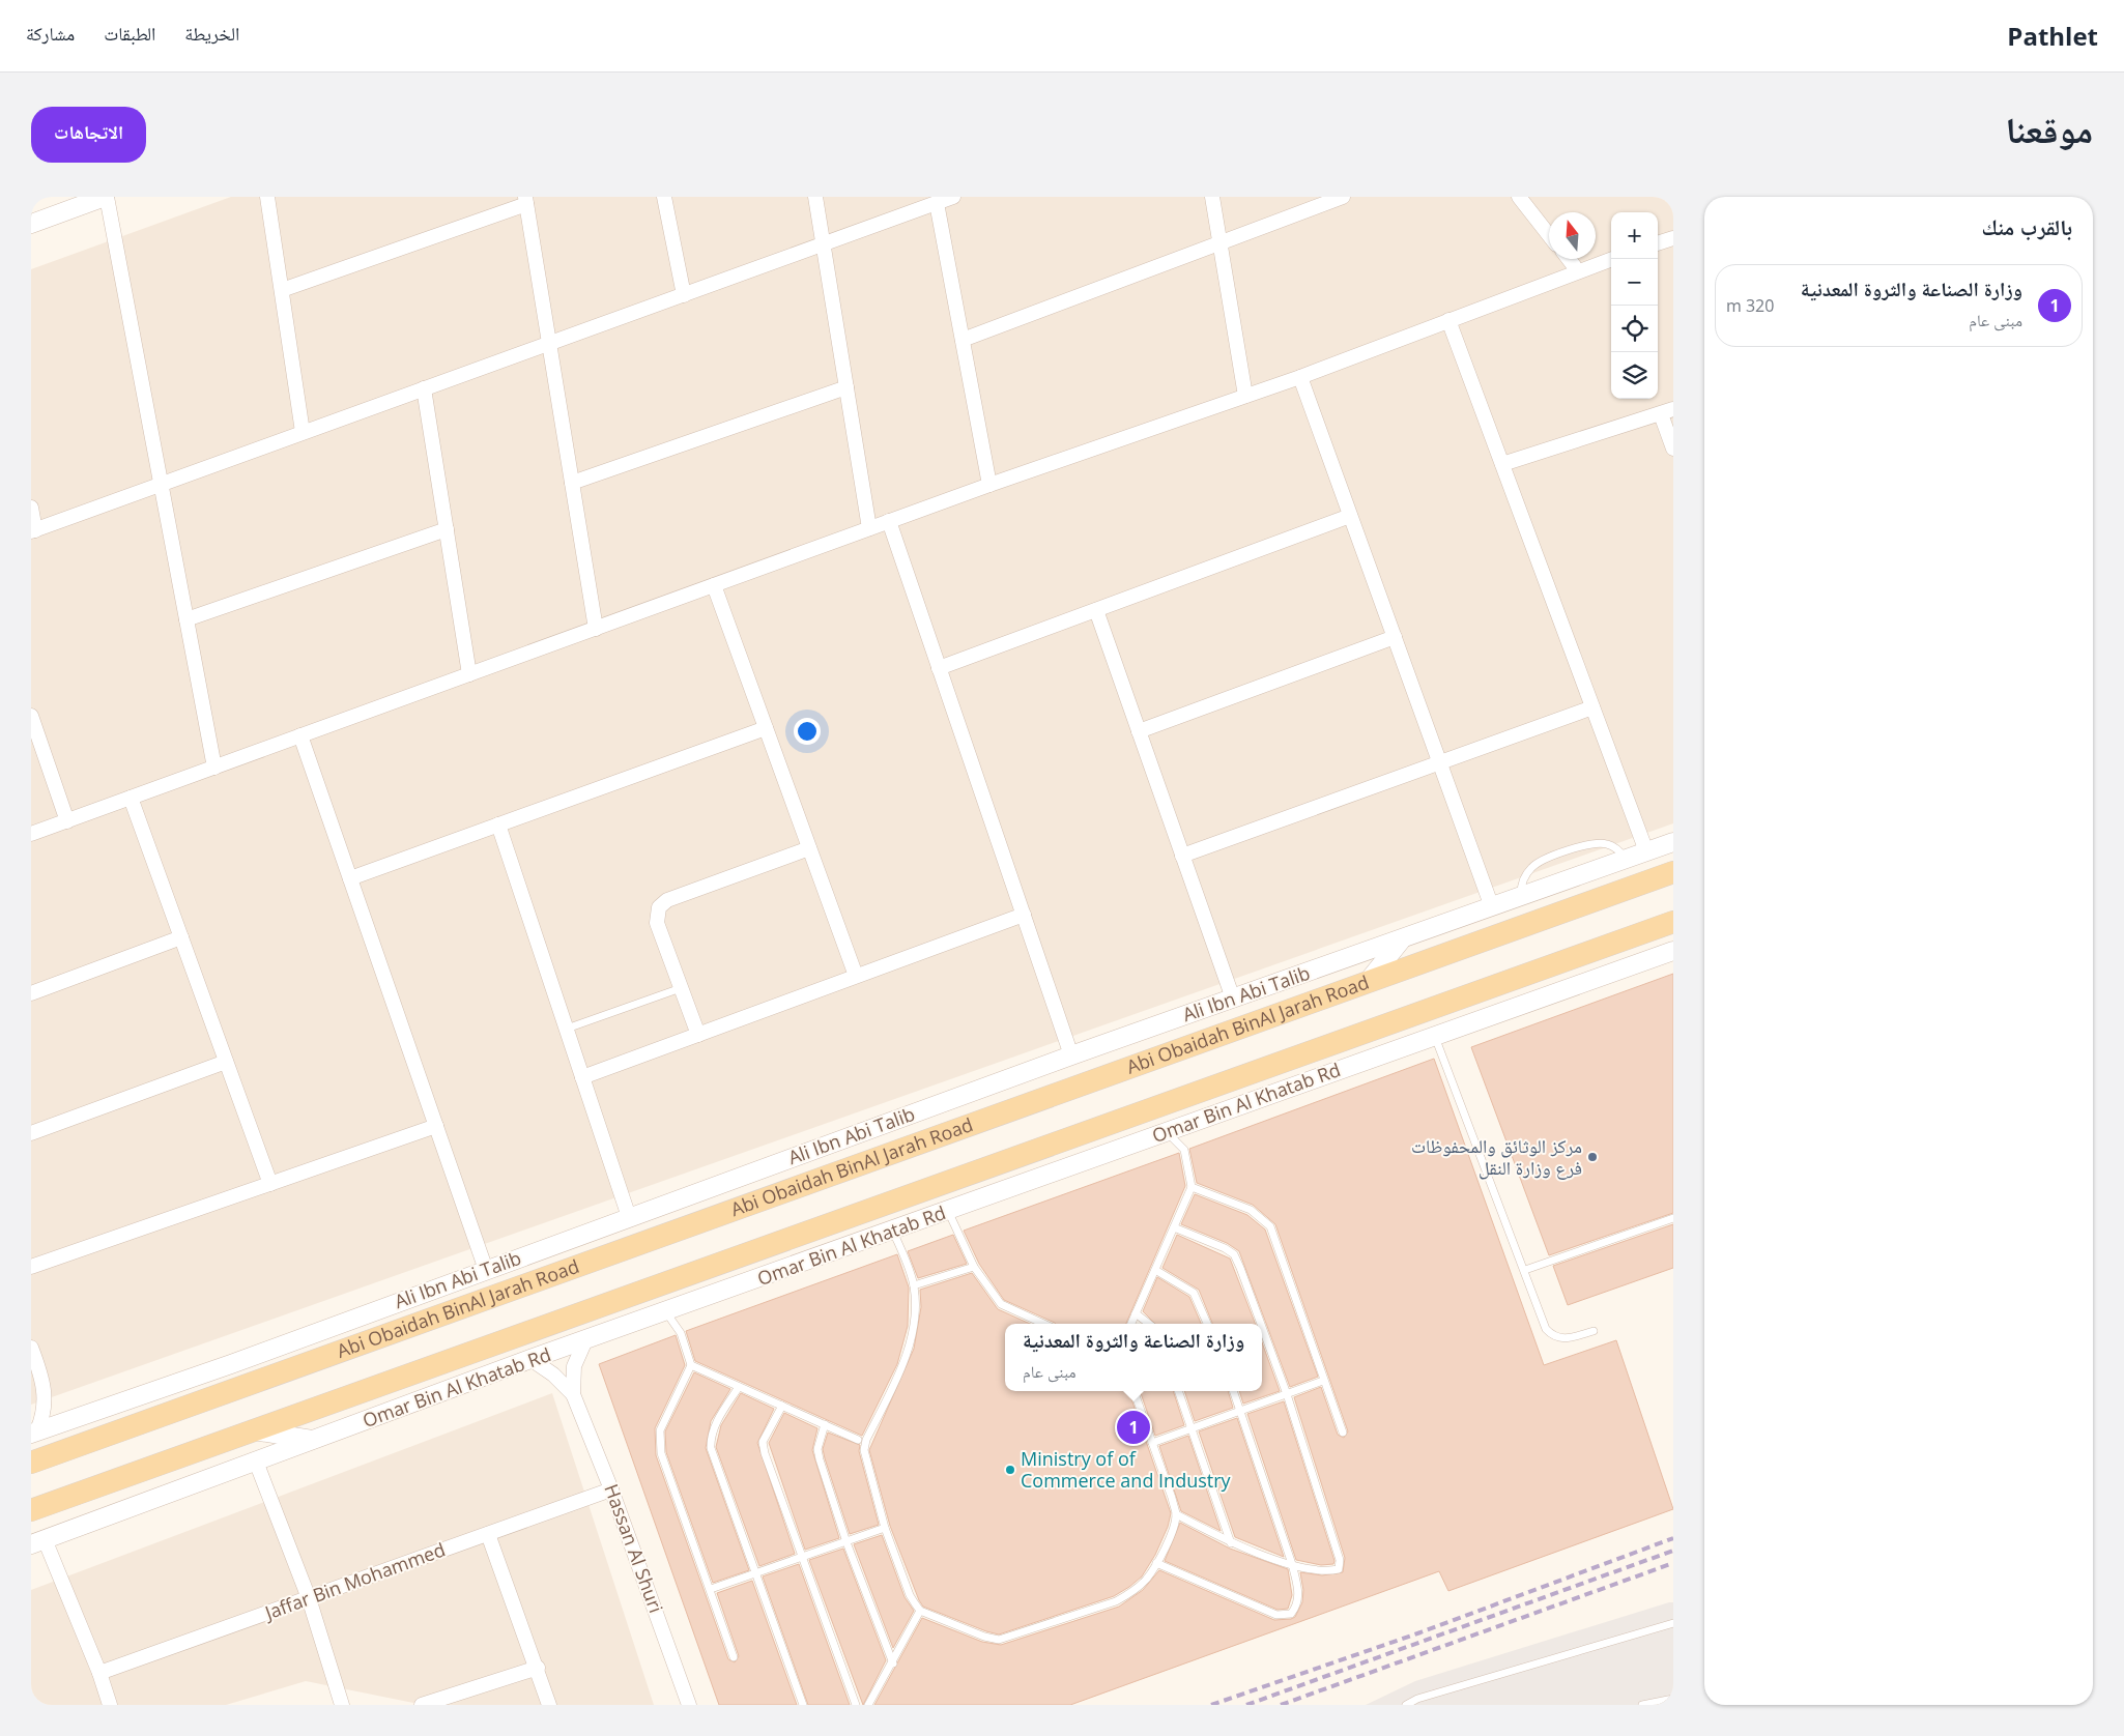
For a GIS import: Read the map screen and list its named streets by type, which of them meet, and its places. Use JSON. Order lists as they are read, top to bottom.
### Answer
{
  "streets": {
    "main road": ["Abi Obaidah BinAl Jarah Road"],
    "street": [
      "Ali Ibn Abi Talib",
      "Omar Bin Al Khatab Rd",
      "Hassan Al Shuri",
      "Jaffar Bin Mohammed"
    ]
  },
  "crossings": [
    ["Omar Bin Al Khatab Rd", "Hassan Al Shuri"],
    ["Hassan Al Shuri", "Jaffar Bin Mohammed"]
  ],
  "places": ["مركز الوثائق والمحفوظات فرع وزارة النقل", "Ministry of of Commerce and Industry"],
  "north": "top",
  "page": {
    "header": "Pathlet",
    "nav": ["الخريطة", "الطبقات", "مشاركة"],
    "title": "موقعنا",
    "buttons": "الاتجاهات",
    "heading": "بالقرب منك",
    "map_buttons": ["+", "−"],
    "list": [
      {
        "mark": "1",
        "name": "وزارة الصناعة والثروة المعدنية",
        "note": "مبنى عام",
        "value": "320 m"
      }
    ],
    "popup": ["وزارة الصناعة والثروة المعدنية", "مبنى عام"],
    "pins": "1"
  }
}
